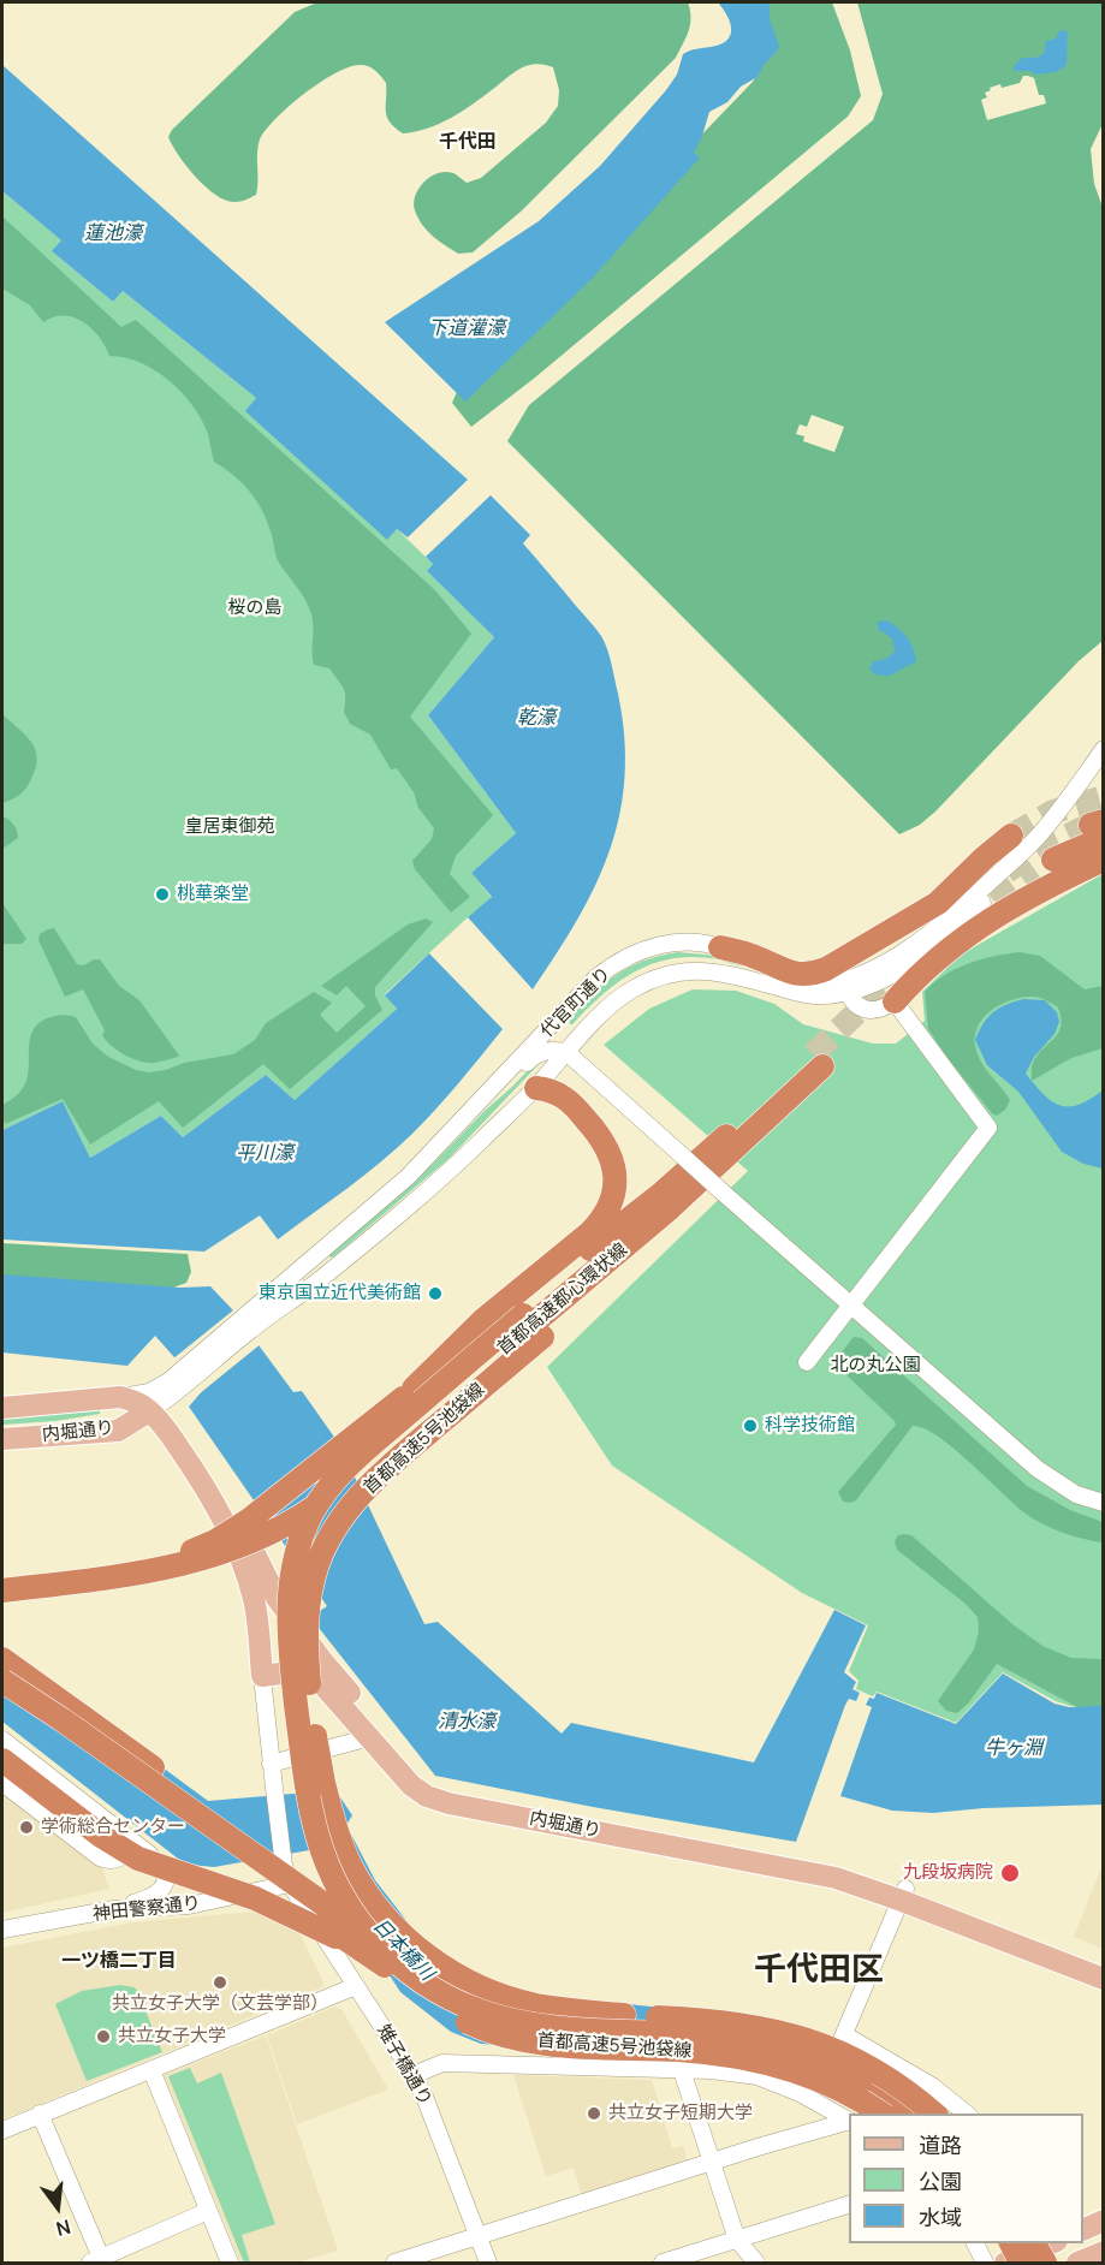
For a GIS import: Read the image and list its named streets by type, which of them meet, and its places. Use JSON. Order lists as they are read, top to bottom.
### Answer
{
  "streets": {
    "highway": ["首都高速都心環状線", "首都高速5号池袋線"],
    "main road": ["内堀通り"],
    "street": ["代官町通り", "神田警察通り", "雉子橋通り"]
  },
  "crossings": [
    ["代官町通り", "内堀通り"],
    ["首都高速都心環状線", "首都高速5号池袋線"],
    ["内堀通り", "雉子橋通り"],
    ["神田警察通り", "雉子橋通り"]
  ],
  "districts": ["千代田", "一ツ橋二丁目", "千代田区"],
  "water": [
    "蓮池濠",
    "下道灌濠",
    "乾濠",
    "平川濠",
    "清水濠",
    "牛ヶ淵",
    "日本橋川"
  ],
  "parks": ["桜の島", "皇居東御苑", "北の丸公園"],
  "places": [
    "桃華楽堂",
    "東京国立近代美術館",
    "科学技術館",
    "学術総合センター",
    "九段坂病院",
    "共立女子大学（文芸学部）",
    "共立女子大学",
    "共立女子短期大学"
  ],
  "legend": ["道路", "公園", "水域"],
  "north": "bottom"
}
